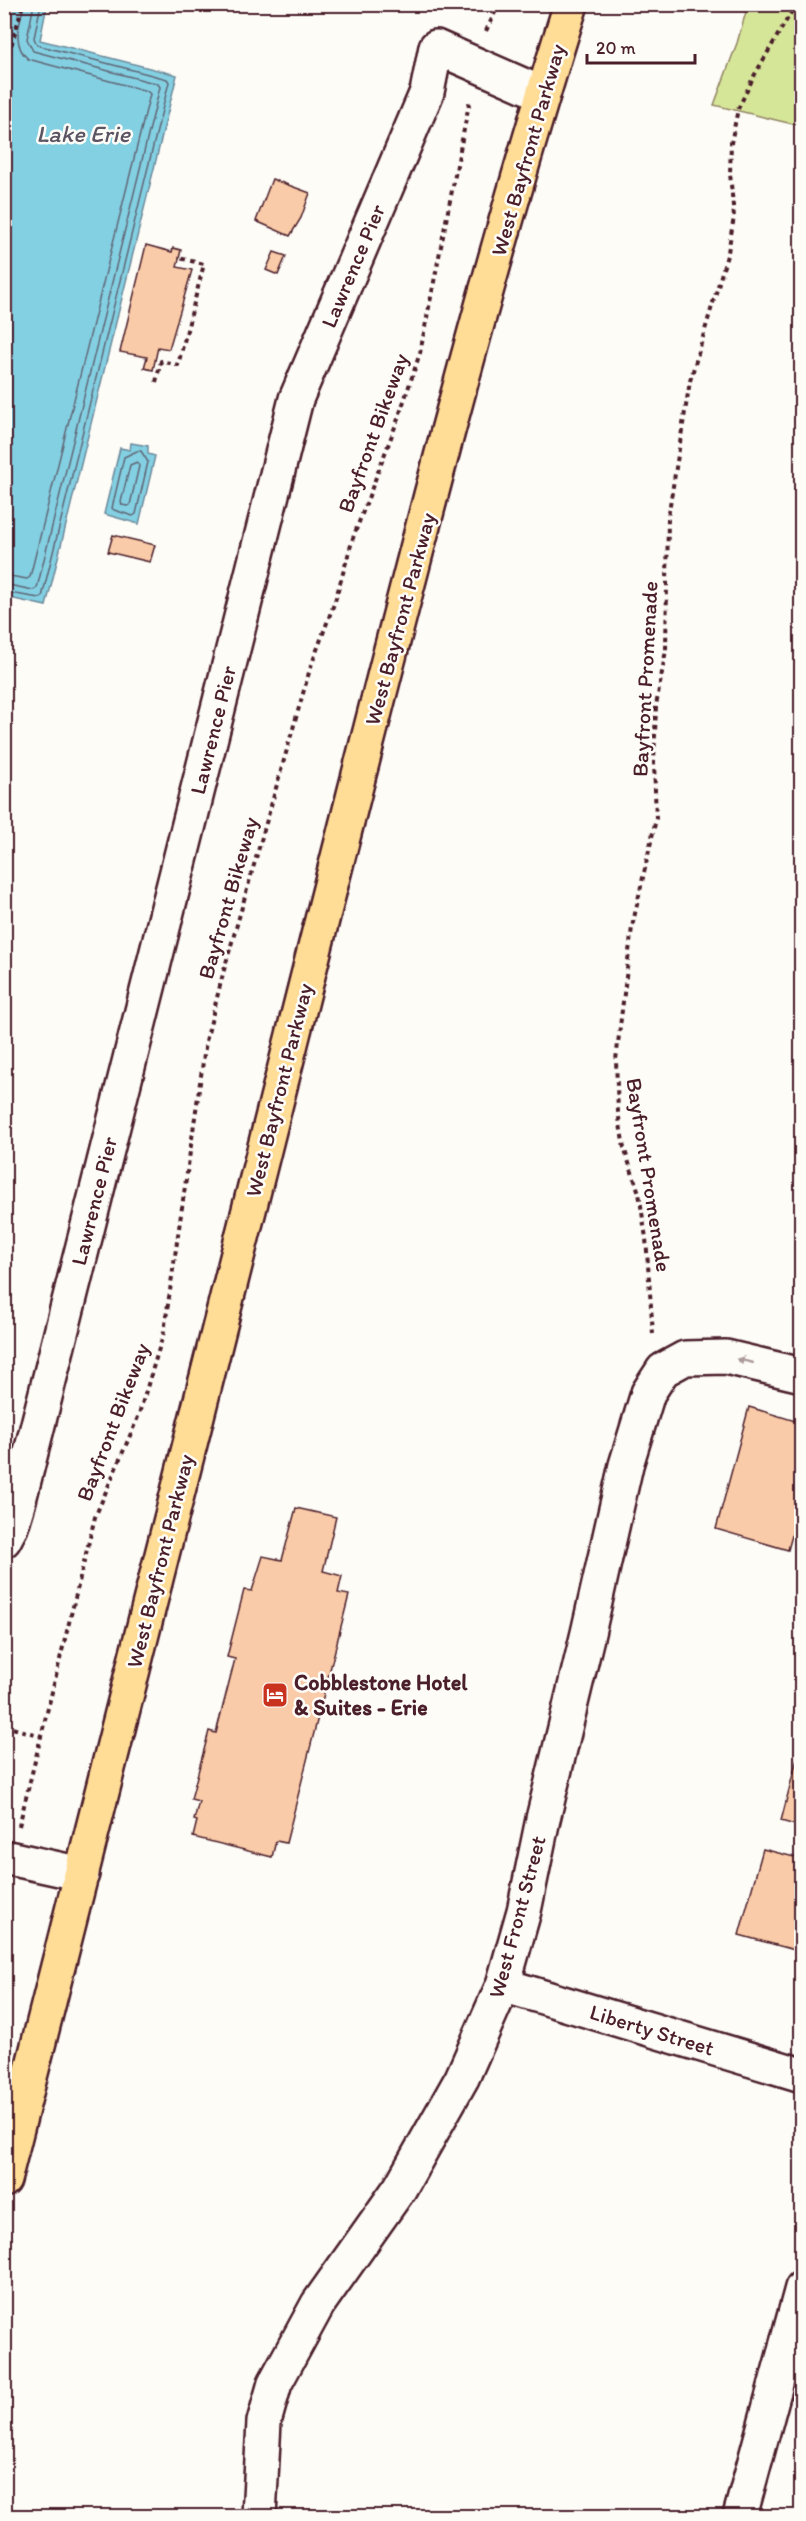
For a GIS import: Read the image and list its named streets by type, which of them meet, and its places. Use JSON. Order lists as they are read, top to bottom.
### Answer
{
  "streets": {
    "highway": ["West Bayfront Parkway"],
    "street": ["Lawrence Pier", "West Front Street", "Liberty Street"],
    "path": ["Bayfront Bikeway", "Bayfront Promenade"]
  },
  "crossings": [
    ["West Bayfront Parkway", "Lawrence Pier"],
    ["Lawrence Pier", "Bayfront Bikeway"],
    ["Bayfront Promenade", "West Front Street"],
    ["West Front Street", "Liberty Street"]
  ],
  "water": ["Lake Erie"],
  "places": {
    "hotel": ["Cobblestone Hotel & Suites - Erie"]
  },
  "scale_bar": "20 m"
}
